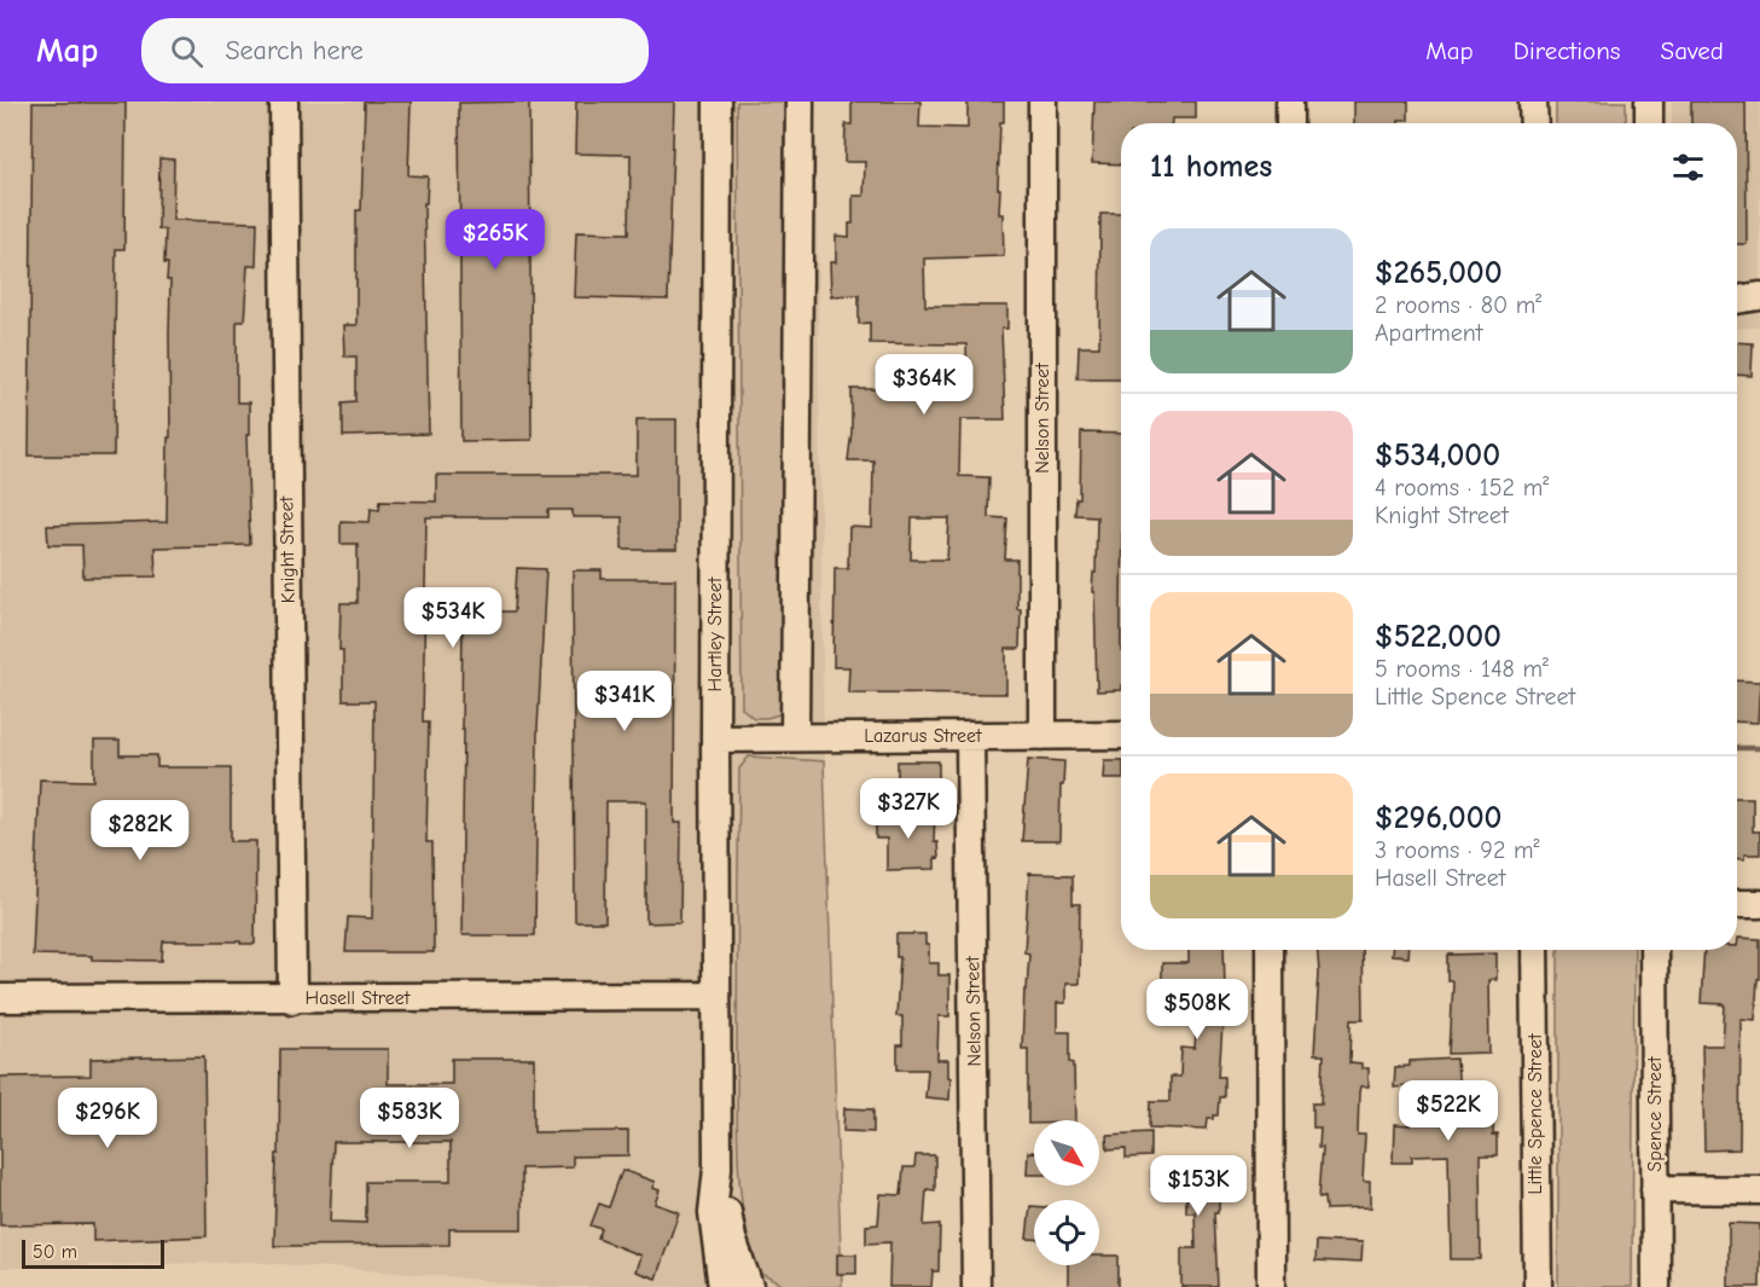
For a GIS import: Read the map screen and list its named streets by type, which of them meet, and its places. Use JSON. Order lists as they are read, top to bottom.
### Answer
{
  "streets": {
    "street": [
      "Nelson Street",
      "Knight Street",
      "Hartley Street",
      "Lazarus Street",
      "Hasell Street",
      "Little Spence Street",
      "Spence Street"
    ]
  },
  "crossings": [
    ["Nelson Street", "Lazarus Street"],
    ["Knight Street", "Hasell Street"],
    ["Hartley Street", "Lazarus Street"],
    ["Hartley Street", "Hasell Street"]
  ],
  "scale_bar": "50 m",
  "north": "bottom right",
  "page": {
    "header": "Map",
    "search": "Search here",
    "nav": ["Map", "Directions", "Saved"],
    "heading": "11 homes",
    "price": [
      "$265K",
      "$364K",
      "$534K",
      "$341K",
      "$327K",
      "$282K",
      "$508K",
      "$522K",
      "$296K",
      "$583K",
      "$153K"
    ],
    "list": [
      {
        "name": "$265,000",
        "note": "2 rooms · 80 m² · Apartment"
      },
      {
        "name": "$534,000",
        "note": "4 rooms · 152 m² · Knight Street"
      },
      {
        "name": "$522,000",
        "note": "5 rooms · 148 m² · Little Spence Street"
      },
      {
        "name": "$296,000",
        "note": "3 rooms · 92 m² · Hasell Street"
      }
    ],
    "scale": "50 m"
  }
}
